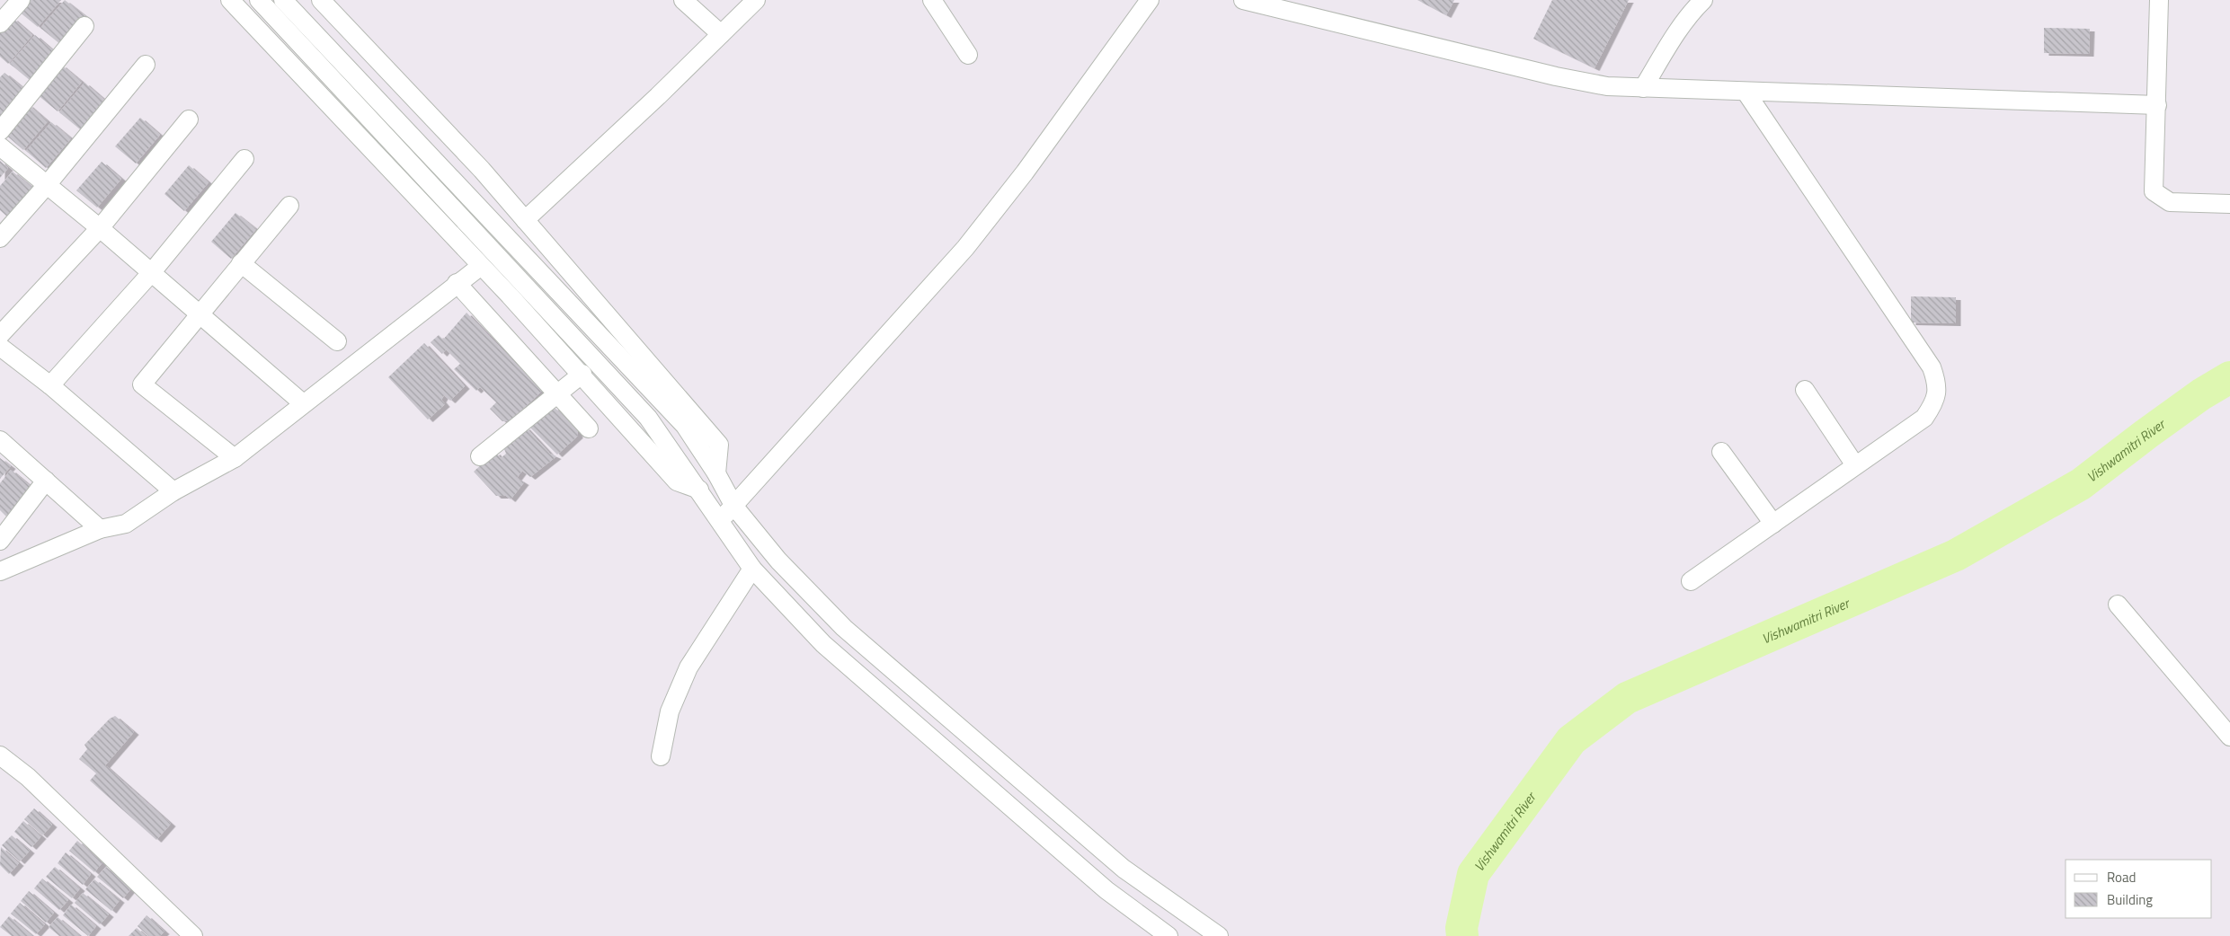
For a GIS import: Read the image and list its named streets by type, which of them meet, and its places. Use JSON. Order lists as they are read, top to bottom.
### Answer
{
  "water": ["Vishwamitri River"],
  "legend": ["Road", "Building"]
}
